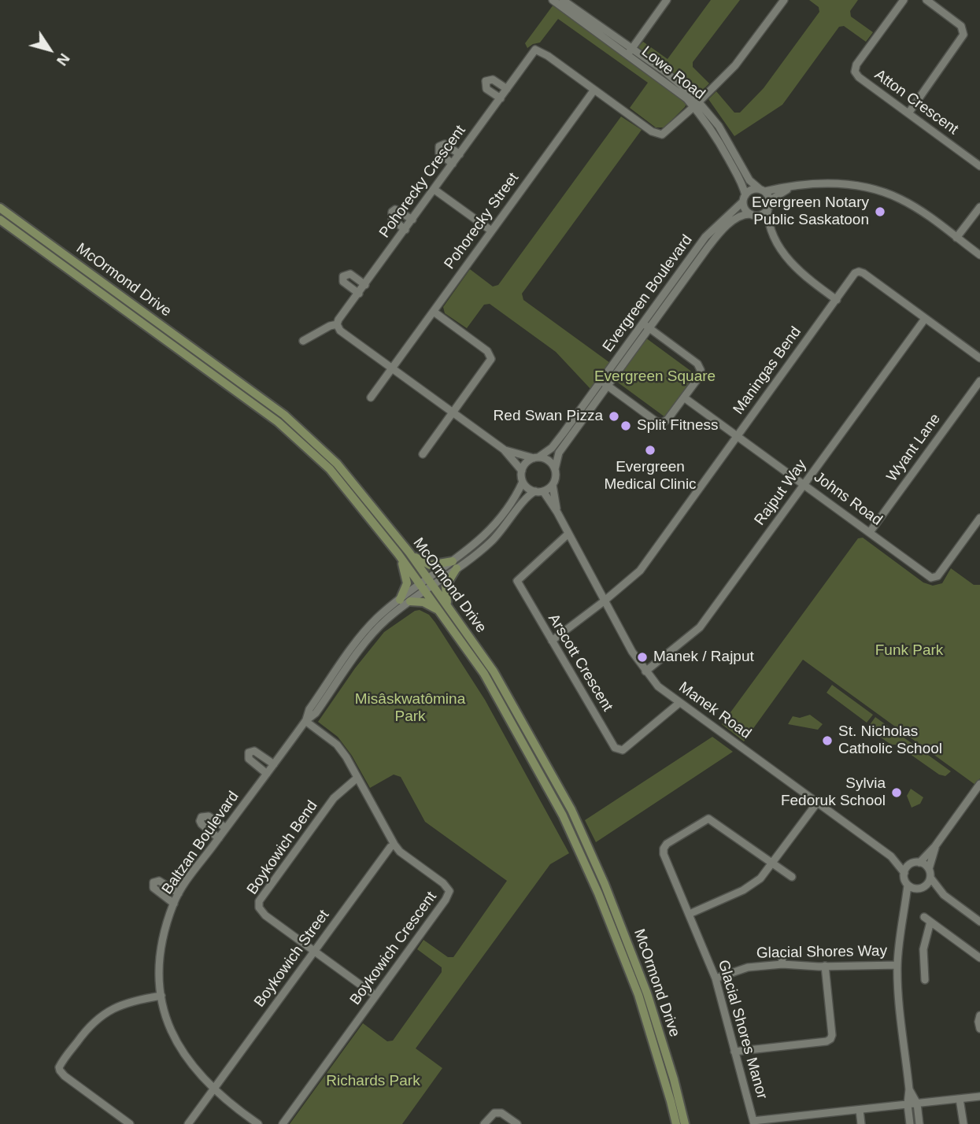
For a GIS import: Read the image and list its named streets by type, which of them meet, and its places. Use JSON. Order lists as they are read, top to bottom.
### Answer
{
  "streets": {
    "main road": ["McOrmond Drive"],
    "street": [
      "Lowe Road",
      "Atton Crescent",
      "Pohorecky Crescent",
      "Pohorecky Street",
      "Evergreen Boulevard",
      "Maningas Bend",
      "Wyant Lane",
      "Rajput Way",
      "Johns Road",
      "Arscott Crescent",
      "Manek Road",
      "Baltzan Boulevard",
      "Boykowich Bend",
      "Boykowich Crescent",
      "Glacial Shores Way",
      "Boykowich Street",
      "Glacial Shores Manor"
    ]
  },
  "crossings": [
    ["Lowe Road", "Pohorecky Crescent"],
    ["Lowe Road", "Evergreen Boulevard"],
    ["Pohorecky Crescent", "Pohorecky Street"],
    ["McOrmond Drive", "Baltzan Boulevard"],
    ["Evergreen Boulevard", "Manek Road"],
    ["Maningas Bend", "Rajput Way"],
    ["Maningas Bend", "Johns Road"],
    ["Maningas Bend", "Arscott Crescent"],
    ["Maningas Bend", "Manek Road"],
    ["Wyant Lane", "Johns Road"],
    ["Rajput Way", "Johns Road"],
    ["Rajput Way", "Manek Road"],
    ["Arscott Crescent", "Manek Road"],
    ["Baltzan Boulevard", "Boykowich Crescent"],
    ["Baltzan Boulevard", "Boykowich Street"],
    ["Boykowich Bend", "Boykowich Crescent"],
    ["Boykowich Bend", "Boykowich Street"],
    ["Boykowich Crescent", "Boykowich Street"],
    ["Glacial Shores Way", "Glacial Shores Manor"]
  ],
  "parks": [
    "Evergreen Square",
    "Funk Park",
    "Misâskwatômina Park",
    "Richards Park"
  ],
  "places": [
    "Evergreen Notary Public Saskatoon",
    "Red Swan Pizza",
    "Split Fitness",
    "Evergreen Medical Clinic",
    "Manek / Rajput",
    "St. Nicholas Catholic School",
    "Sylvia Fedoruk School"
  ],
  "north": "bottom right"
}
